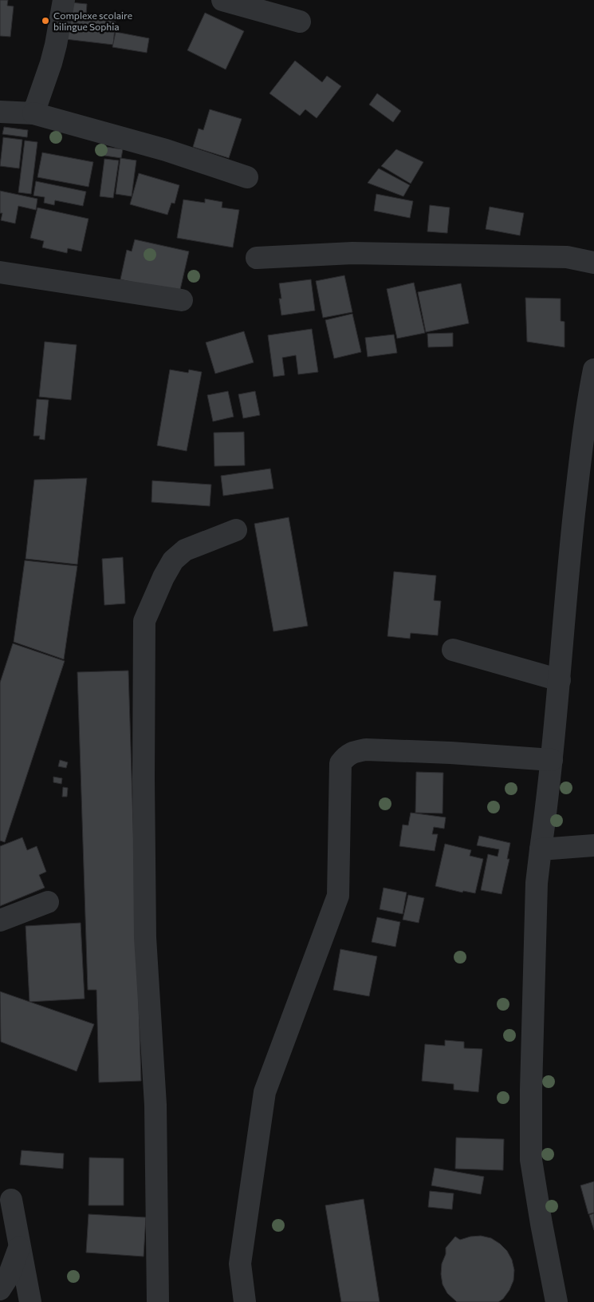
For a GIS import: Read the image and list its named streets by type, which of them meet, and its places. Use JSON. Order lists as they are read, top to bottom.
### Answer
{
  "places": ["Complexe scolaire bilingue Sophia"]
}
